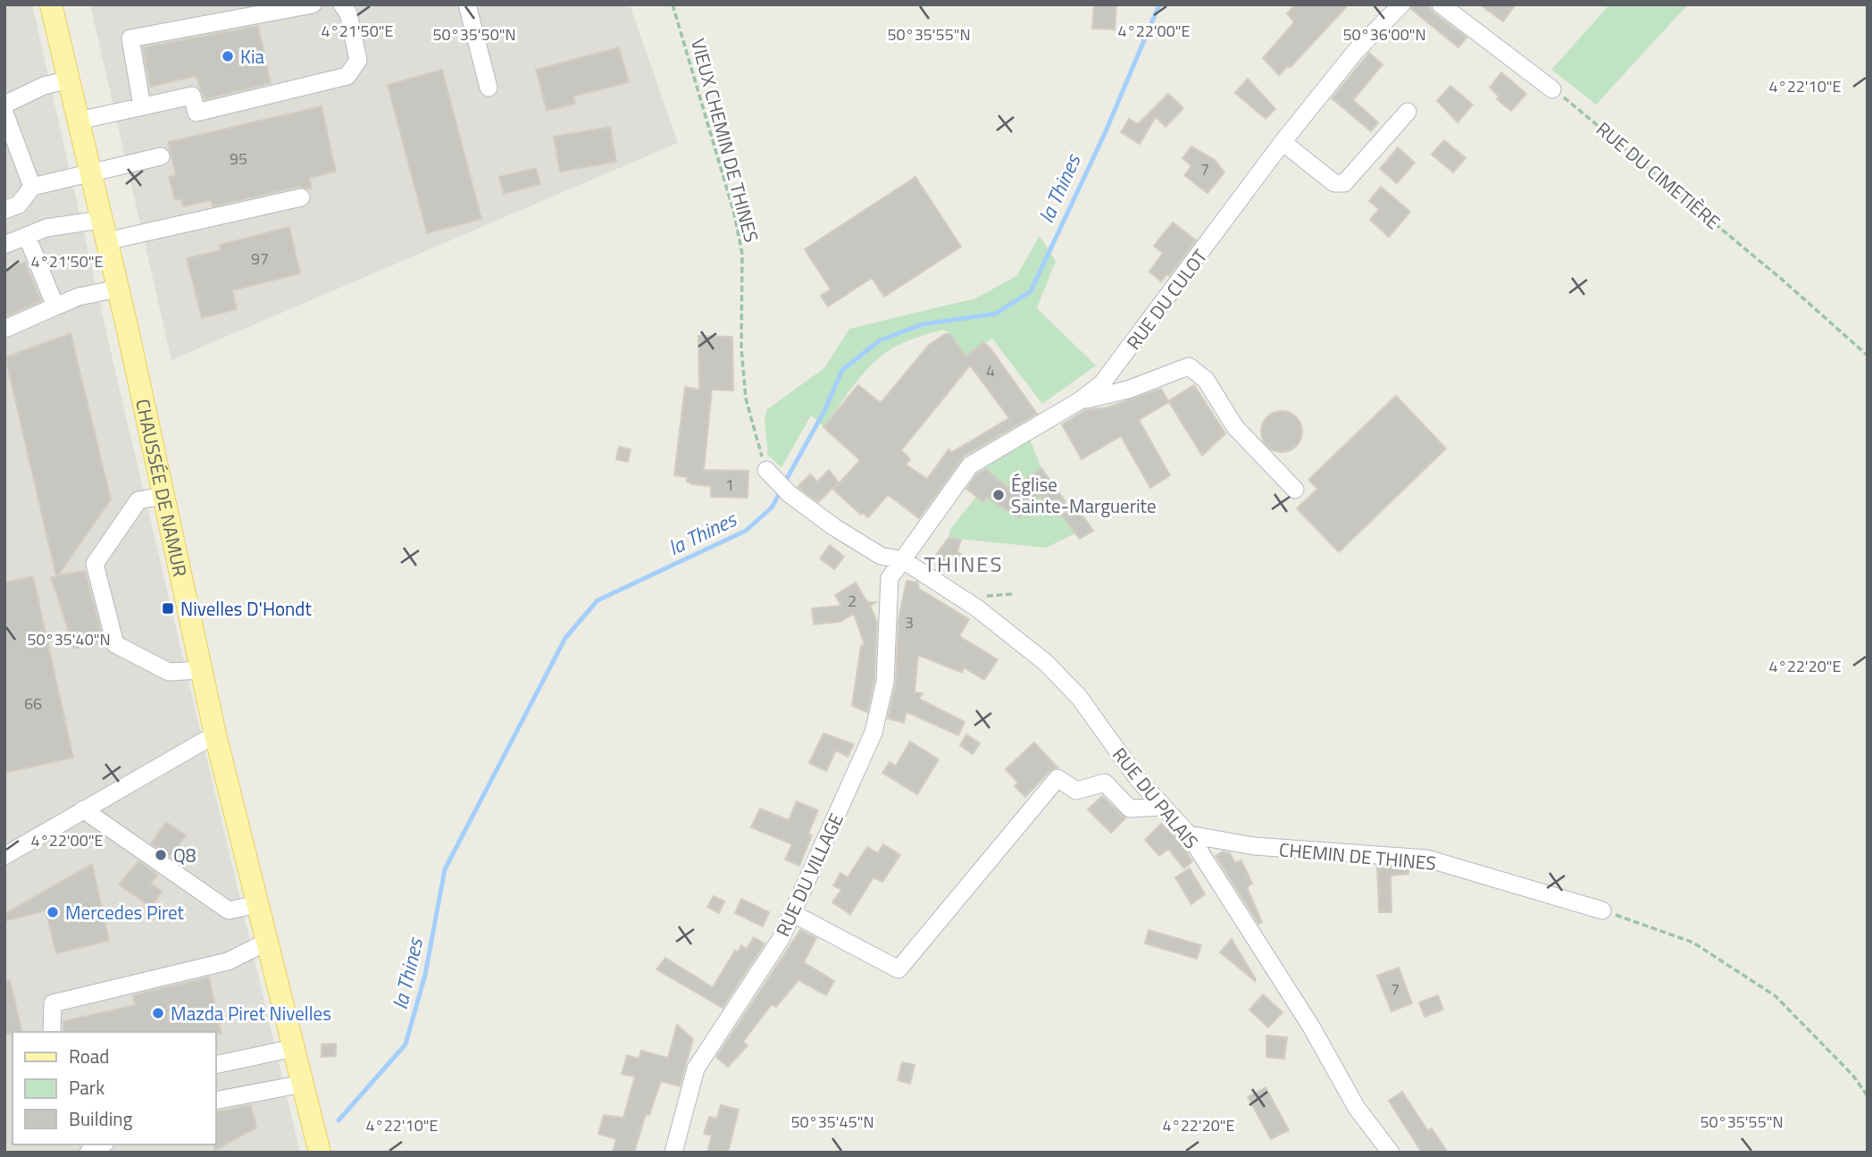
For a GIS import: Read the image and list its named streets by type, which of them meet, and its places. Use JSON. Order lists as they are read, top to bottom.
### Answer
{
  "streets": {
    "main road": ["CHAUSSÉE DE NAMUR"],
    "street": [
      "RUE DU CULOT",
      "RUE DU PALAIS",
      "CHEMIN DE THINES",
      "RUE DU VILLAGE"
    ],
    "path": ["VIEUX CHEMIN DE THINES", "RUE DU CIMETIÈRE"]
  },
  "crossings": [
    ["RUE DU CULOT", "RUE DU PALAIS"],
    ["RUE DU PALAIS", "CHEMIN DE THINES"]
  ],
  "districts": ["THINES"],
  "water": ["la Thines"],
  "places": {
    "other": [
      "Kia",
      "Église Sainte-Marguerite",
      "Q8",
      "Mercedes Piret",
      "Mazda Piret Nivelles"
    ],
    "transit": ["Nivelles D'Hondt"]
  },
  "house_numbers": [
    "95",
    "7",
    "97",
    "4",
    "1",
    "2",
    "3",
    "66",
    "7"
  ],
  "legend": ["Road", "Park", "Building"],
  "coordinates": [
    "4°21'50\"E",
    "4°22'00\"E",
    "50°35'50\"N",
    "50°35'55\"N",
    "50°36'00\"N",
    "4°22'10\"E",
    "50°35'40\"N",
    "4°22'20\"E",
    "50°35'45\"N"
  ]
}
